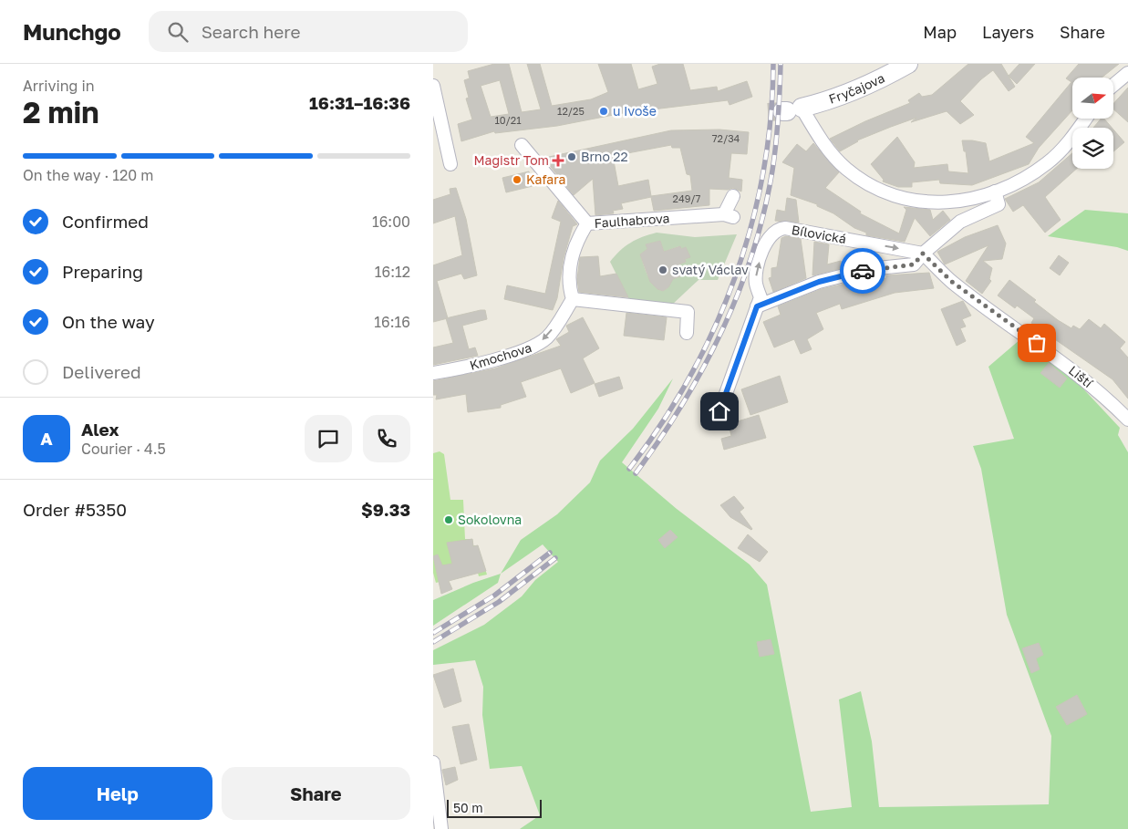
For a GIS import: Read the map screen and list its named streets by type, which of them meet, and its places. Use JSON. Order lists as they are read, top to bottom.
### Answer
{
  "streets": {
    "main road": ["Fryčajova"],
    "street": [
      "Faulhabrova",
      "Bílovická",
      "Kmochova",
      "Liští"
    ]
  },
  "crossings": [
    ["Bílovická", "Liští"]
  ],
  "one_way": ["Kmochova"],
  "places": {
    "other": [
      "u Ivoše",
      "Brno 22",
      "Kafara",
      "svatý Václav",
      "Sokolovna"
    ],
    "health": ["Magistr Tom"]
  },
  "house_numbers": [
    "12/25",
    "10/21",
    "72/34",
    "249/7"
  ],
  "scale_bar": "50 m",
  "north": "right",
  "page": {
    "header": "Munchgo",
    "search": "Search here",
    "nav": ["Map", "Layers", "Share"],
    "heading": ["2 min", "Arriving in", "16:31–16:36"],
    "panel": [
      "Alex",
      "Courier · 4.5",
      "Order #5350",
      "$9.33"
    ],
    "bar": "On the way · 120 m",
    "list": [
      ["Confirmed", "16:00"],
      ["Preparing", "16:12"],
      ["On the way", "16:16"],
      "Delivered"
    ],
    "round": "A",
    "buttons": ["Help", "Share"],
    "scale": "50 m"
  }
}
